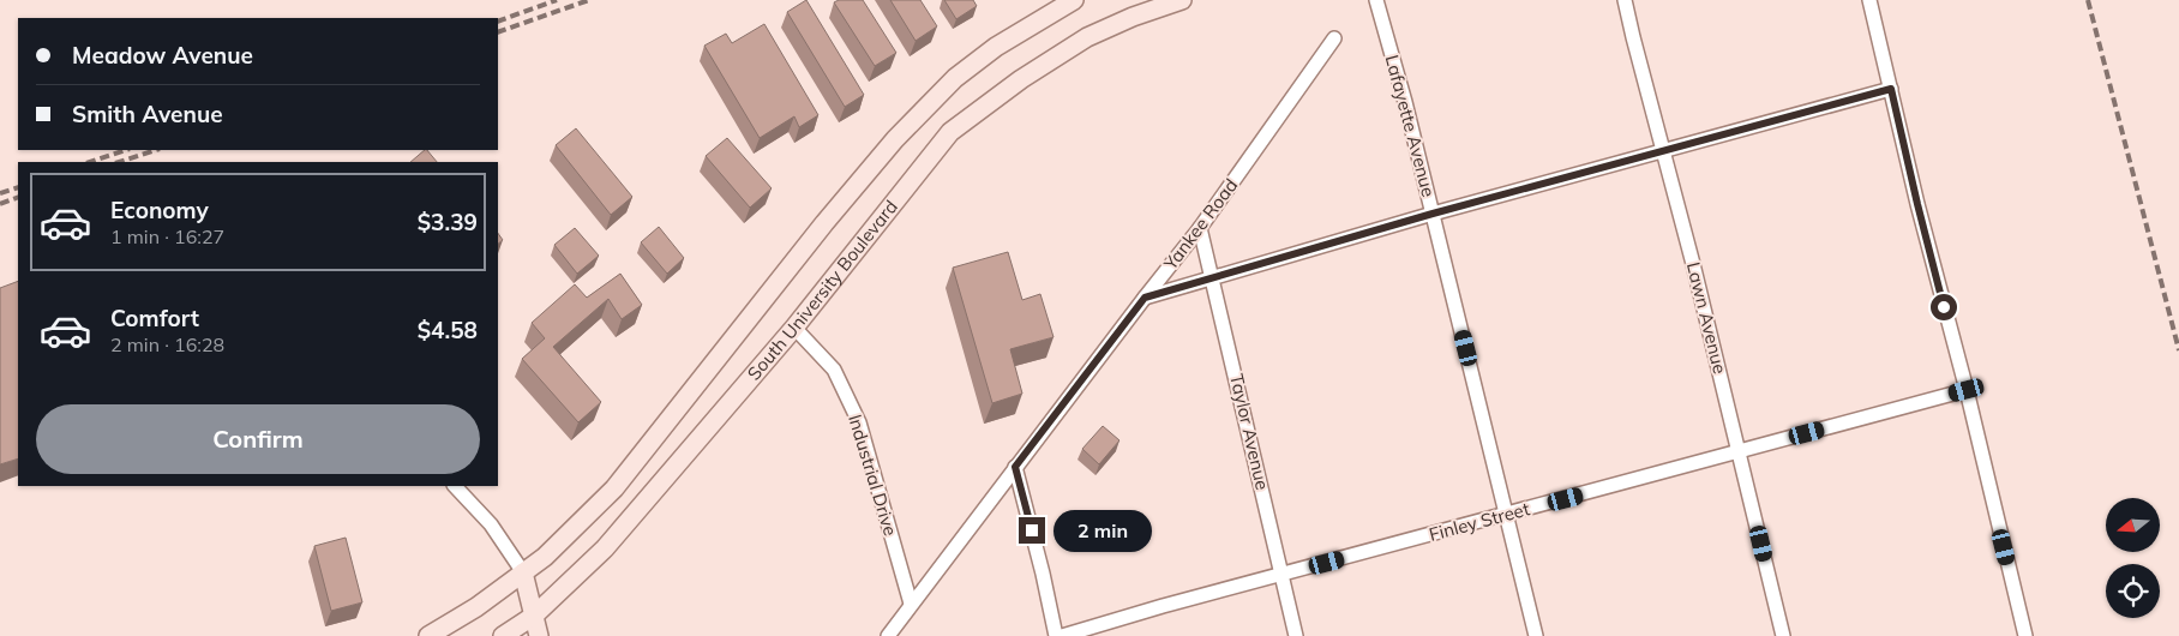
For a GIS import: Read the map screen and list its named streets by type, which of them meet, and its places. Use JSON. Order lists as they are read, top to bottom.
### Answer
{
  "streets": {
    "street": [
      "Lafayette Avenue",
      "Yankee Road",
      "South University Boulevard",
      "Lawn Avenue",
      "Taylor Avenue",
      "Industrial Drive",
      "Finley Street"
    ]
  },
  "crossings": [
    ["Lafayette Avenue", "Finley Street"],
    ["Yankee Road", "Taylor Avenue"],
    ["Yankee Road", "Industrial Drive"],
    ["South University Boulevard", "Industrial Drive"],
    ["Lawn Avenue", "Finley Street"],
    ["Taylor Avenue", "Finley Street"]
  ],
  "north": "left",
  "page": {
    "banner": ["Meadow Avenue", "Smith Avenue"],
    "list": [
      {
        "name": "Economy",
        "note": "1 min · 16:27",
        "value": "$3.39"
      },
      {
        "name": "Comfort",
        "note": "2 min · 16:28",
        "value": "$4.58"
      }
    ],
    "buttons": "Confirm",
    "bubble": "2 min"
  }
}
